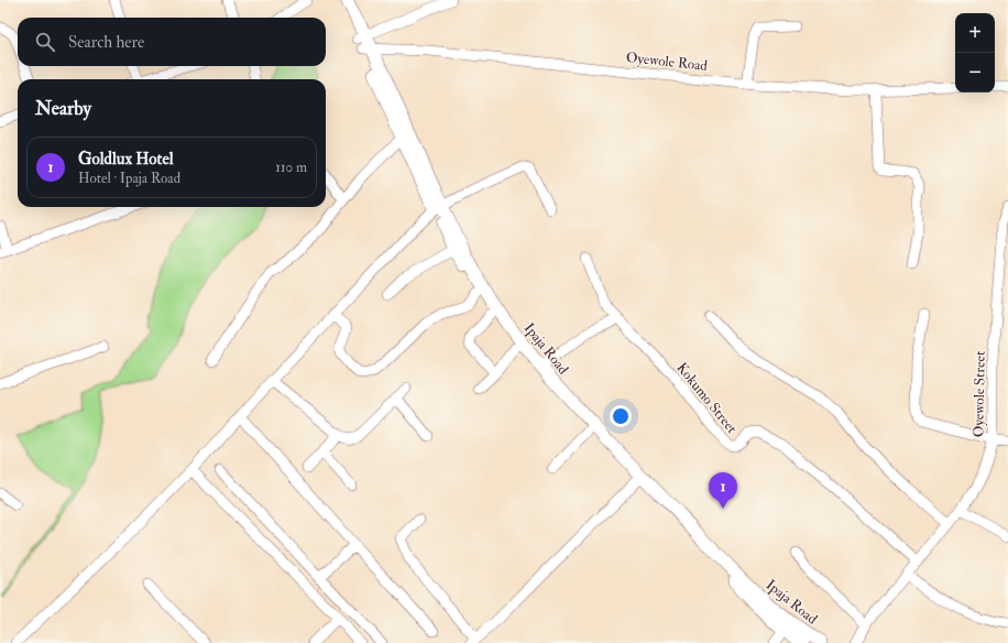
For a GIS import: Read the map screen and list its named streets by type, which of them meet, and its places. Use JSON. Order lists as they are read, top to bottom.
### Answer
{
  "streets": {
    "main road": ["Ipaja Road"],
    "street": ["Oyewole Road", "Oyewole Street", "Kokumo Street"]
  },
  "crossings": [
    ["Oyewole Road", "Ipaja Road"],
    ["Oyewole Street", "Kokumo Street"]
  ],
  "page": {
    "map_buttons": ["+", "−"],
    "search": "Search here",
    "heading": "Nearby",
    "list": [
      {
        "mark": "1",
        "name": "Goldlux Hotel",
        "note": "Hotel · Ipaja Road",
        "value": "110 m"
      }
    ],
    "pins": "1"
  }
}
